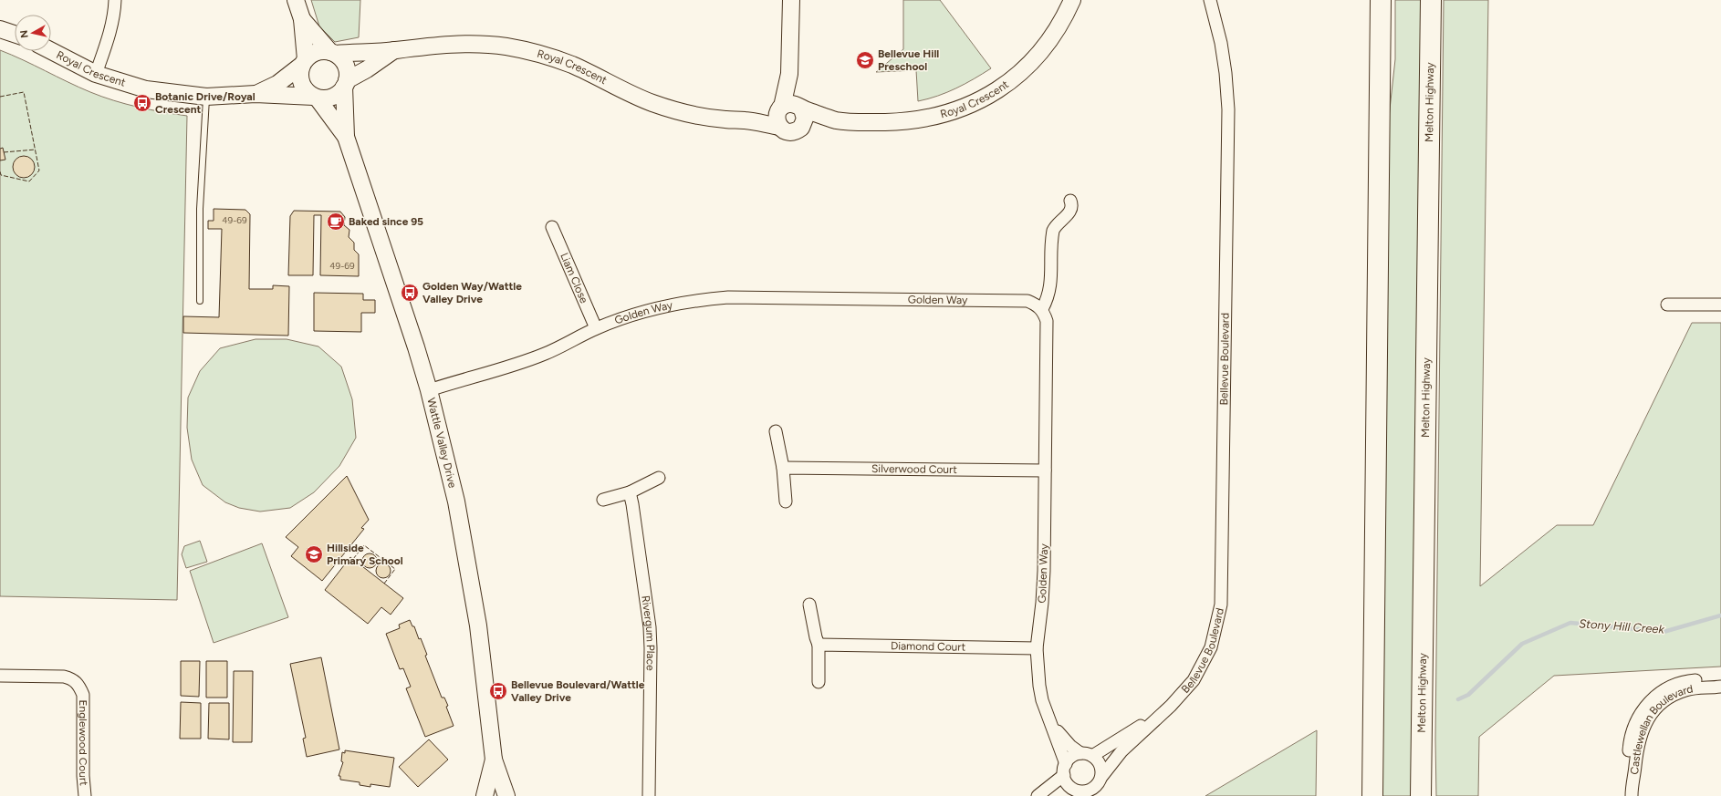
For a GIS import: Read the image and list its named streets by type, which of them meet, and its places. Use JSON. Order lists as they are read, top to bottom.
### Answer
{
  "streets": {
    "highway": ["Melton Highway"],
    "street": [
      "Royal Crescent",
      "Liam Close",
      "Golden Way",
      "Bellevue Boulevard",
      "Wattle Valley Drive",
      "Silverwood Court",
      "Rivergum Place",
      "Diamond Court",
      "Castlewellan Boulevard",
      "Englewood Court"
    ]
  },
  "crossings": [
    ["Royal Crescent", "Wattle Valley Drive"],
    ["Liam Close", "Golden Way"],
    ["Golden Way", "Bellevue Boulevard"],
    ["Golden Way", "Wattle Valley Drive"],
    ["Golden Way", "Silverwood Court"],
    ["Golden Way", "Diamond Court"]
  ],
  "water": ["Stony Hill Creek"],
  "places": {
    "school or university": ["Bellevue Hill Preschool", "Hillside Primary School"],
    "bus stop": ["Botanic Drive/Royal Crescent", "Golden Way/Wattle Valley Drive", "Bellevue Boulevard/Wattle Valley Drive"],
    "cafe": ["Baked since 95"]
  },
  "house_numbers": ["49-69", "49-69"],
  "north": "left"
}
